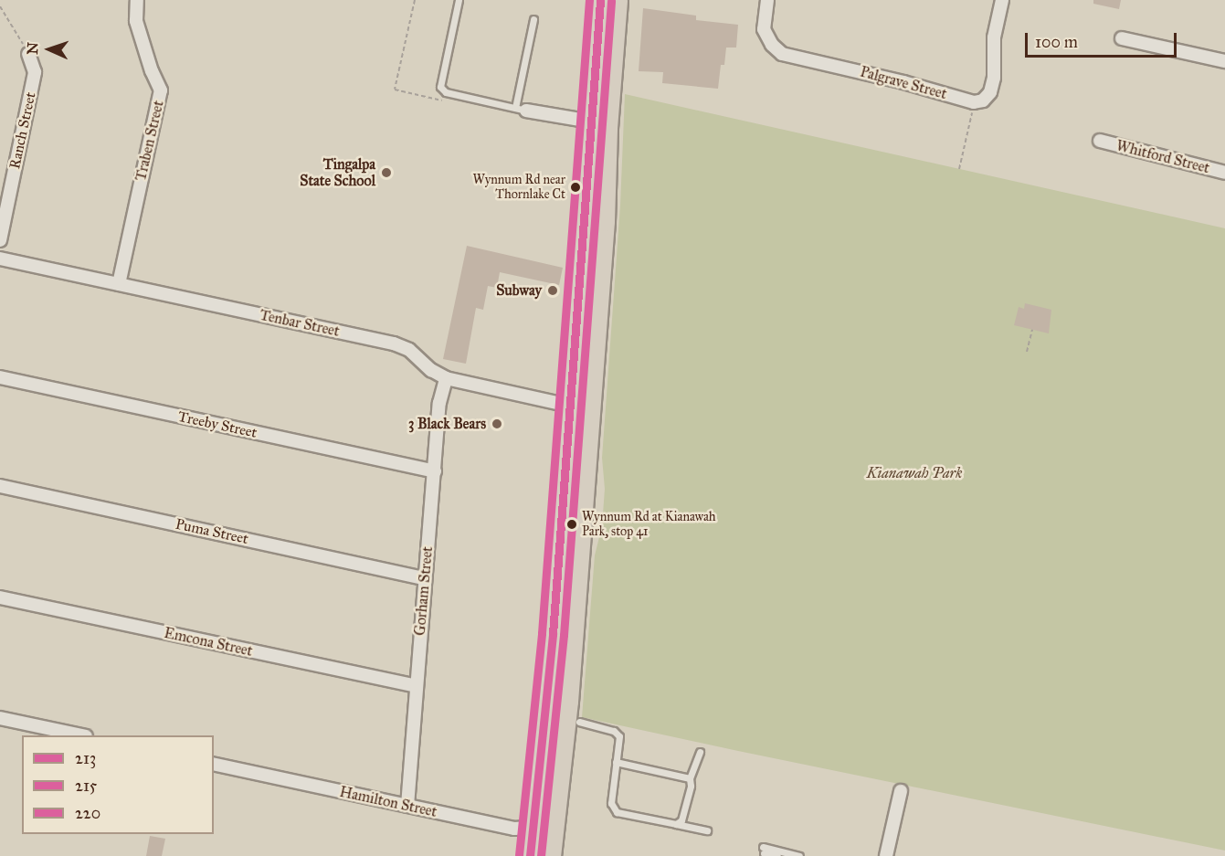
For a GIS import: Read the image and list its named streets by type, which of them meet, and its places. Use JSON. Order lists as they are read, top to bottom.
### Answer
{
  "streets": {
    "street": [
      "Palgrave Street",
      "Ranch Street",
      "Traben Street",
      "Whitford Street",
      "Tenbar Street",
      "Treeby Street",
      "Puma Street",
      "Gorham Street",
      "Emcona Street",
      "Hamilton Street"
    ]
  },
  "crossings": [
    ["Traben Street", "Tenbar Street"],
    ["Tenbar Street", "Gorham Street"],
    ["Treeby Street", "Gorham Street"],
    ["Puma Street", "Gorham Street"],
    ["Gorham Street", "Emcona Street"],
    ["Gorham Street", "Hamilton Street"]
  ],
  "parks": ["Kianawah Park"],
  "places": [
    "Tingalpa State School",
    "Wynnum Rd near Thornlake Ct",
    "Subway",
    "3 Black Bears",
    "Wynnum Rd at Kianawah Park, stop 41"
  ],
  "lines": ["transit line 213", "transit line 220", "transit line 215"],
  "legend": ["213", "215", "220"],
  "scale_bar": "100 m",
  "north": "left"
}
